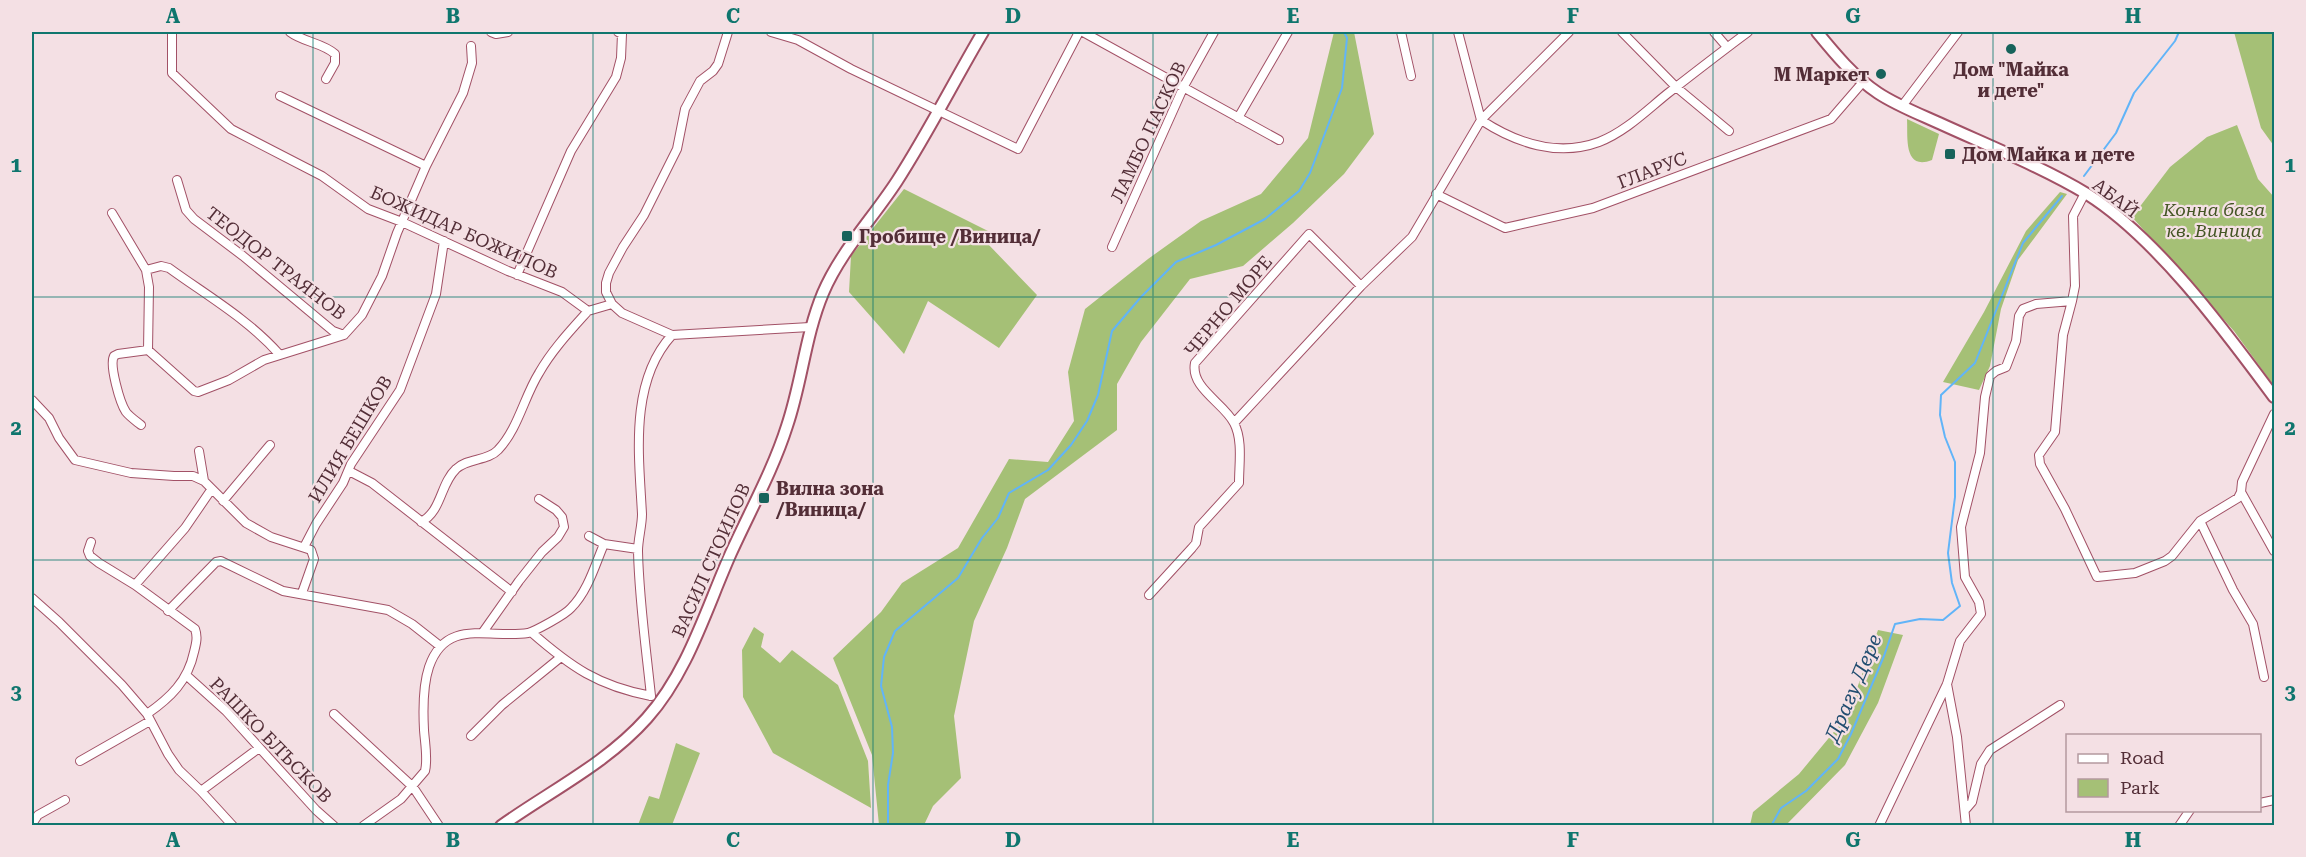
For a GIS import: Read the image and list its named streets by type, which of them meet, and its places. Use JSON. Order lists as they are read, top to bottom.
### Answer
{
  "streets": {
    "street": [
      "ЛАМБО ПАСКОВ",
      "ГЛАРУС",
      "АБАЙ",
      "БОЖИДАР БОЖИЛОВ",
      "ТЕОДОР ТРАЯНОВ",
      "ЧЕРНО МОРЕ",
      "ИЛИЯ БЕШКОВ",
      "ВАСИЛ СТОИЛОВ",
      "РАШКО БЛЪСКОВ"
    ]
  },
  "crossings": [
    ["ГЛАРУС", "АБАЙ"],
    ["БОЖИДАР БОЖИЛОВ", "ИЛИЯ БЕШКОВ"]
  ],
  "water": ["Драгу Дере"],
  "parks": ["Конна база кв. Виница"],
  "places": {
    "other": ["Дом \"Майка и дете\"", "М Маркет"],
    "transit": ["Дом Майка и дете", "Гробище /Виница/", "Вилна зона /Виница/"]
  },
  "legend": ["Road", "Park"],
  "grid": {
    "columns": [
      "A",
      "B",
      "C",
      "D",
      "E",
      "F",
      "G",
      "H"
    ],
    "rows": ["1", "2", "3"]
  }
}
